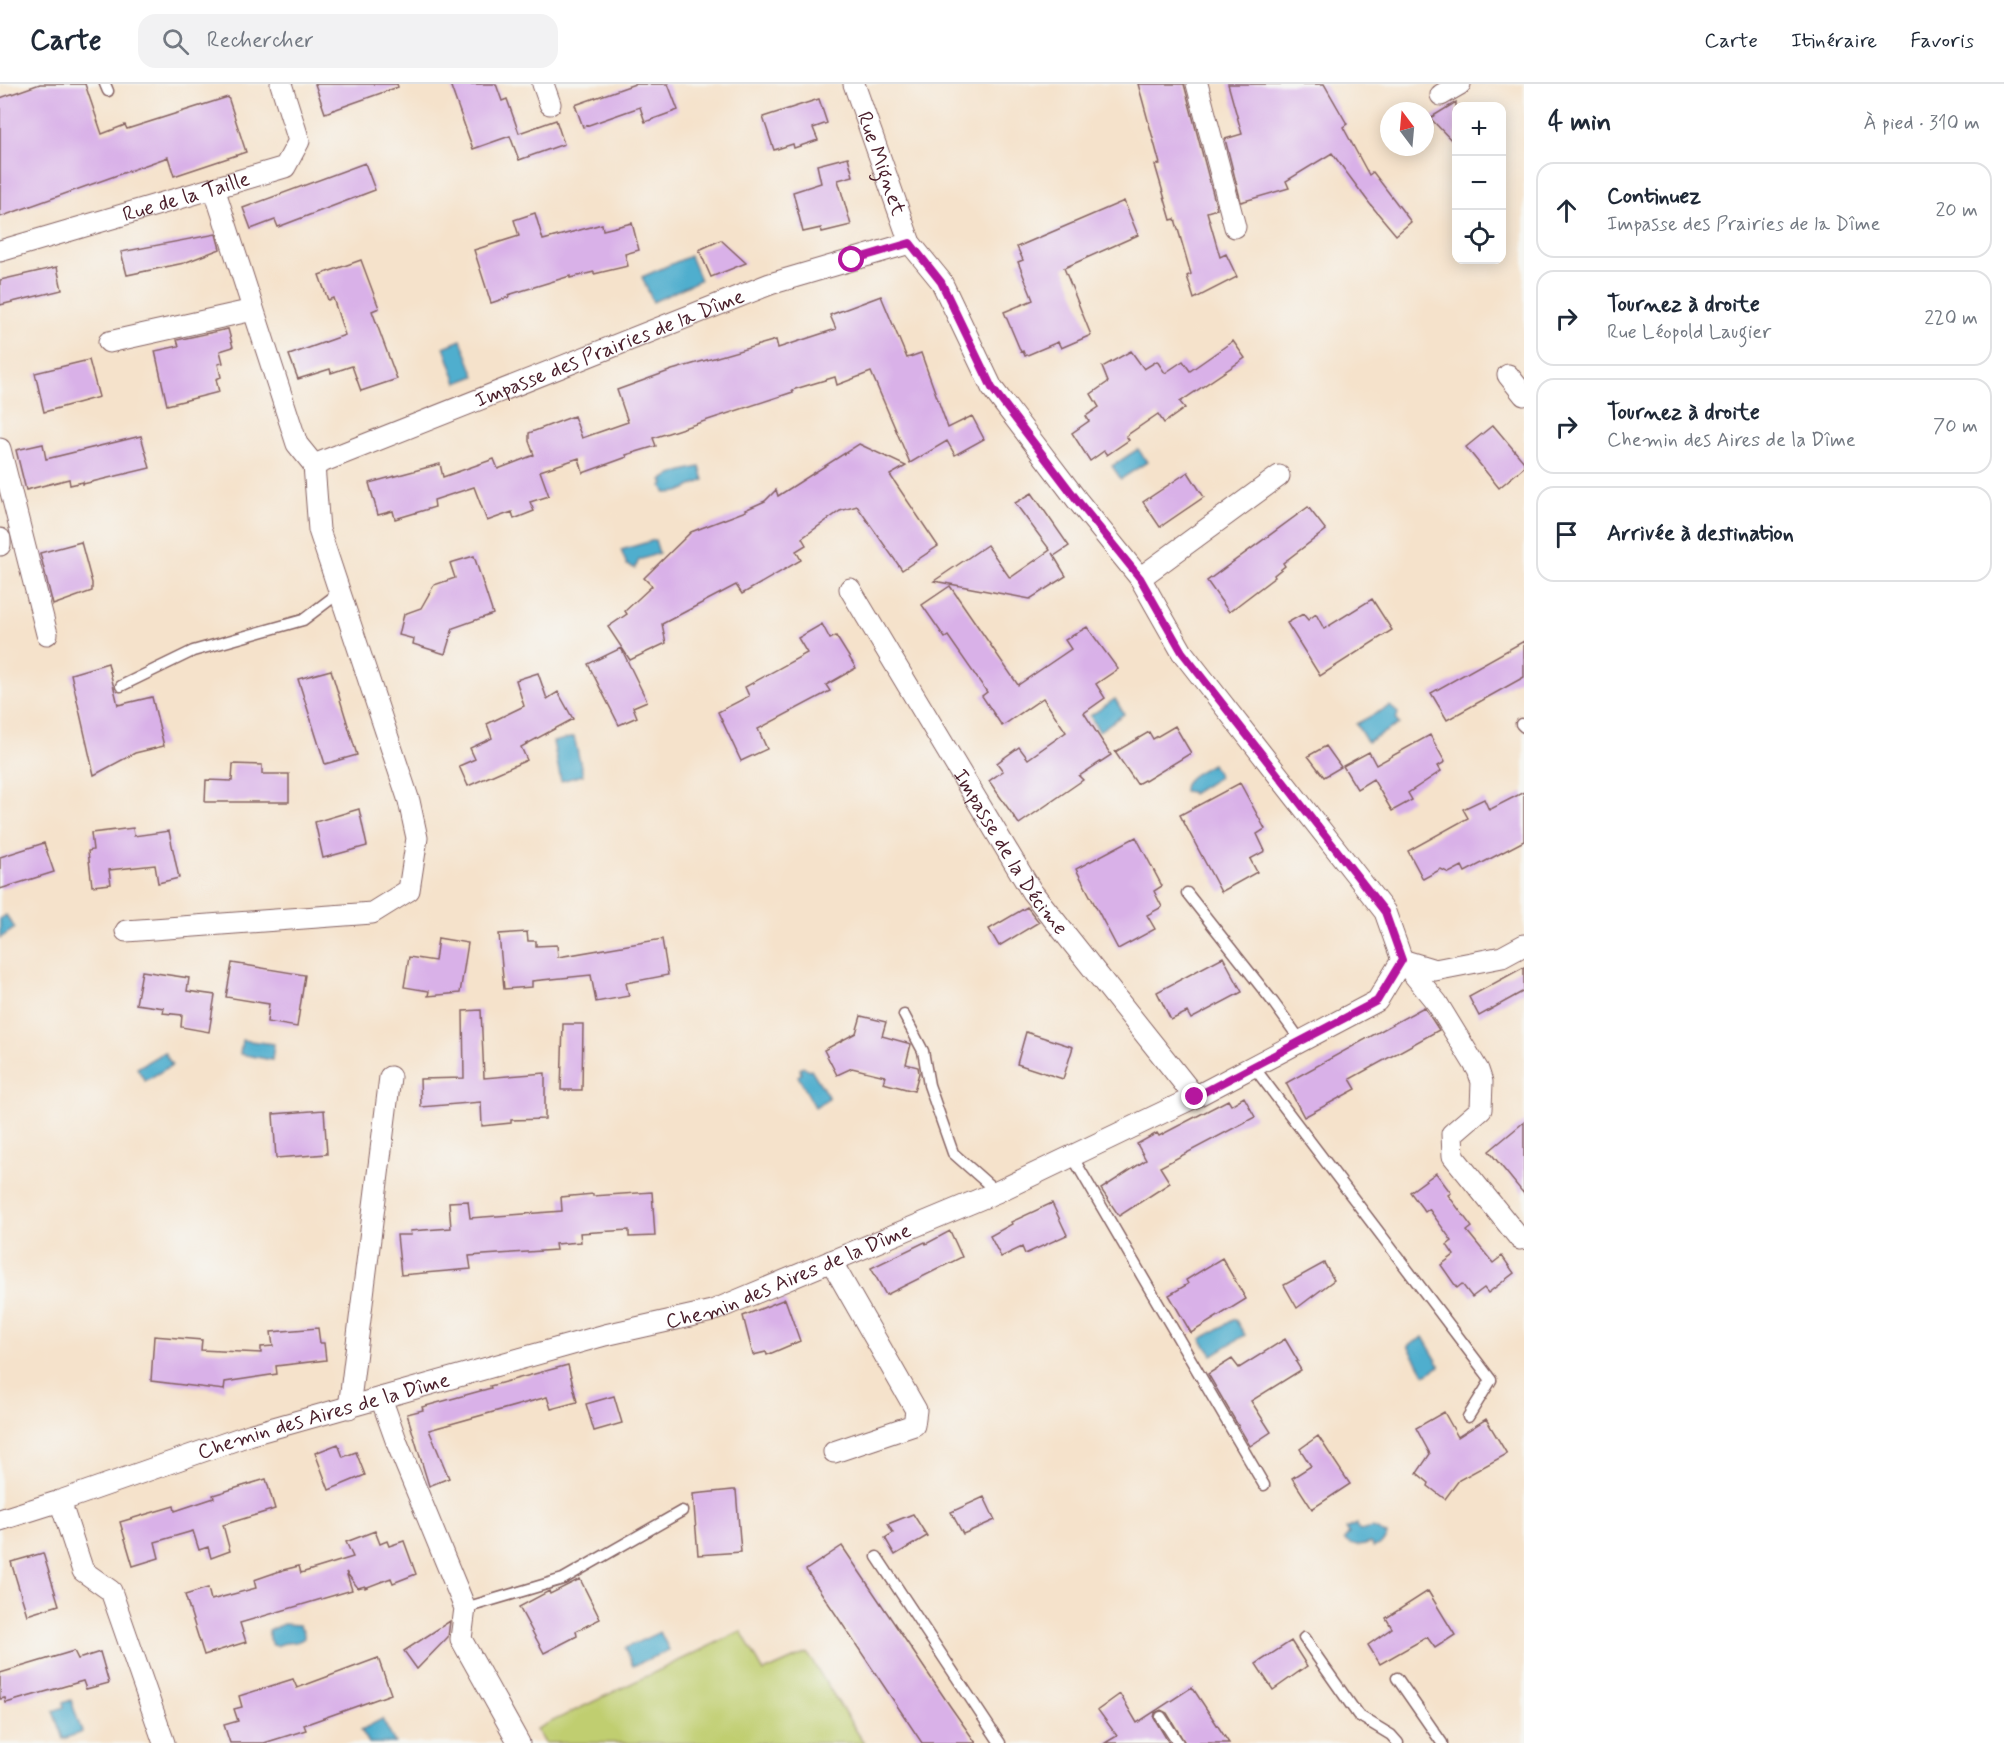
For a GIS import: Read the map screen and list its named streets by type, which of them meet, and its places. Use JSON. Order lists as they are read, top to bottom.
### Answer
{
  "streets": {
    "street": [
      "Rue Mignet",
      "Rue de la Taille",
      "Impasse des Prairies de la Dîme",
      "Impasse de la Décime",
      "Chemin des Aires de la Dîme"
    ]
  },
  "crossings": [
    ["Rue Mignet", "Impasse des Prairies de la Dîme"],
    ["Rue Mignet", "Chemin des Aires de la Dîme"],
    ["Impasse de la Décime", "Chemin des Aires de la Dîme"]
  ],
  "north": "top",
  "page": {
    "header": "Carte",
    "search": "Rechercher",
    "nav": ["Carte", "Itinéraire", "Favoris"],
    "heading": ["4 min", "À pied · 310 m"],
    "map_buttons": ["+", "−"],
    "list": [
      ["Continuez", "Impasse des Prairies de la Dîme", "20 m"],
      ["Tournez à droite", "Rue Léopold Laugier", "220 m"],
      ["Tournez à droite", "Chemin des Aires de la Dîme", "70 m"],
      "Arrivée à destination"
    ]
  }
}
